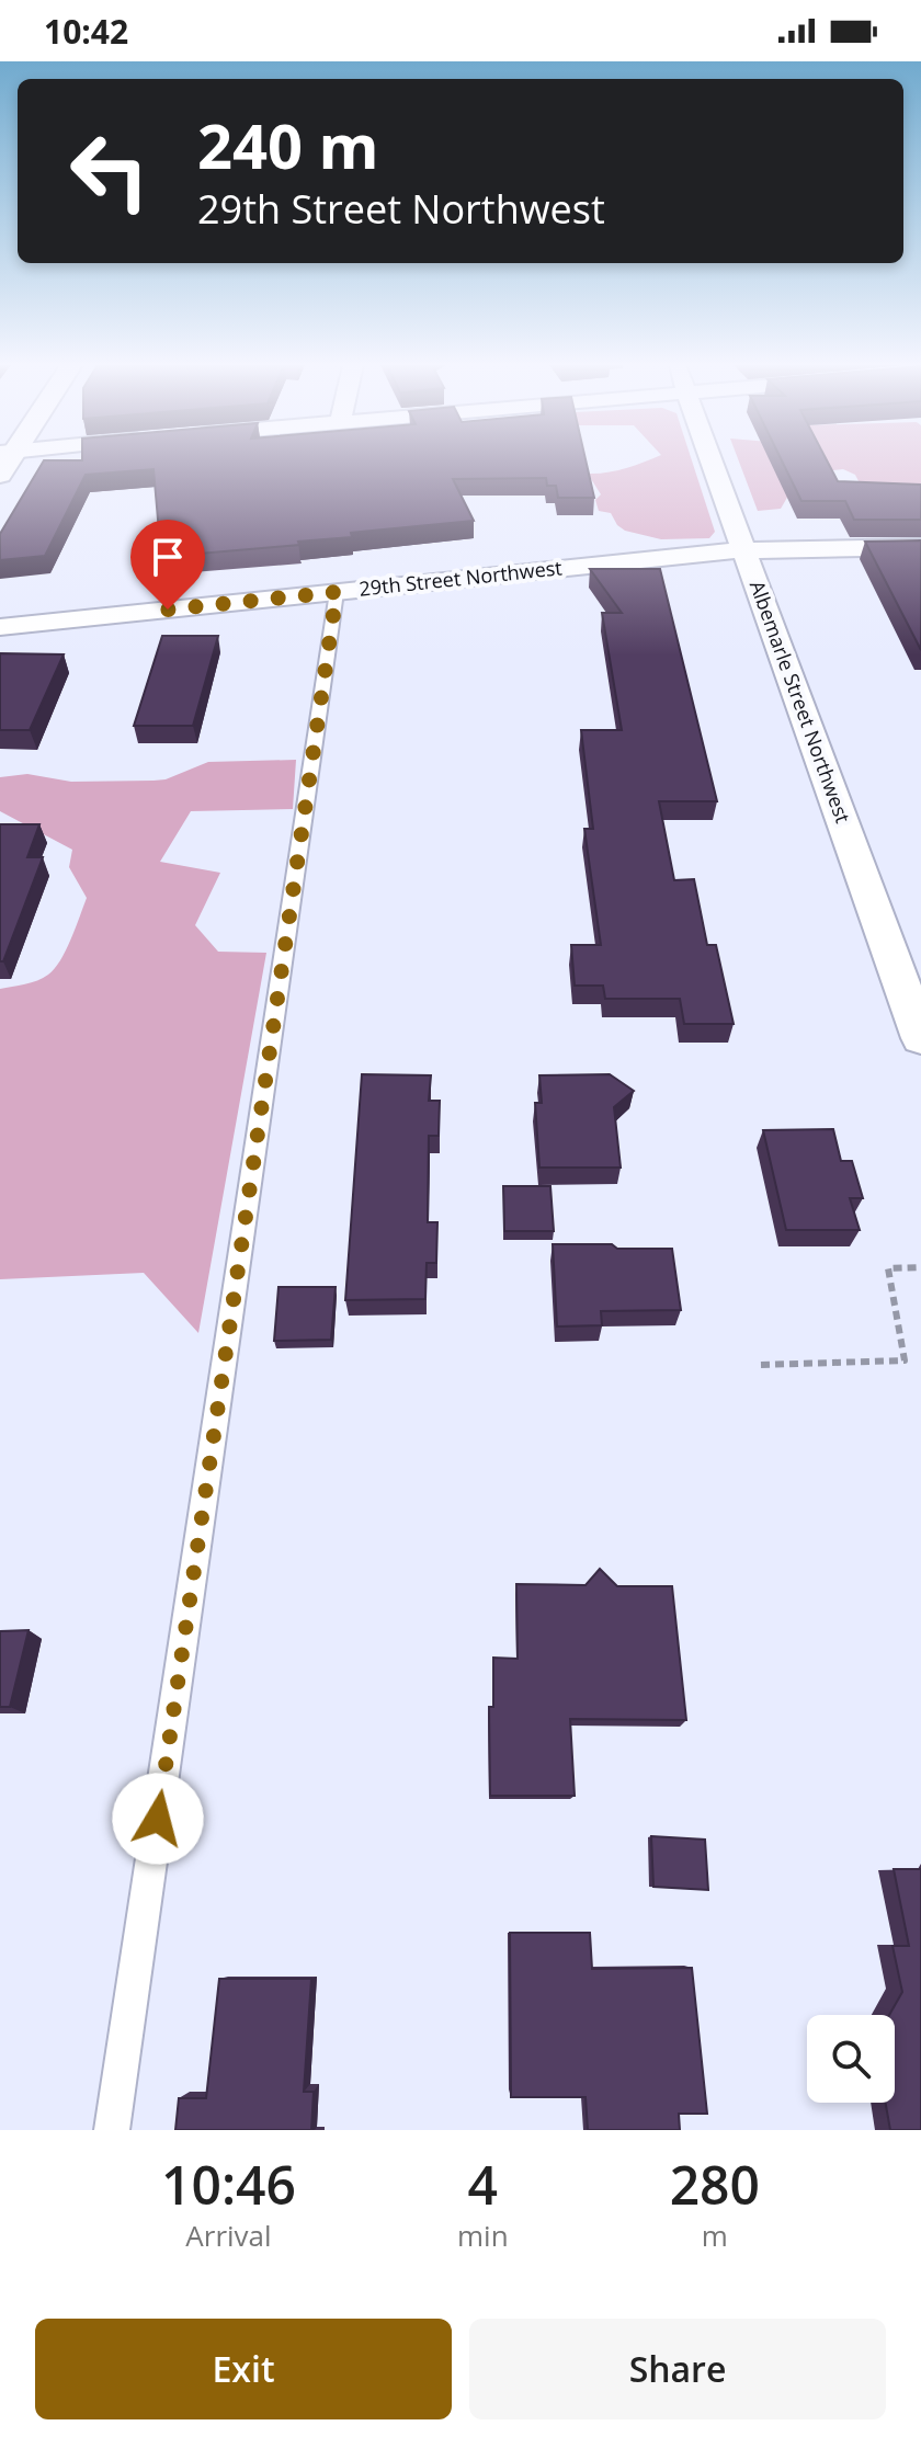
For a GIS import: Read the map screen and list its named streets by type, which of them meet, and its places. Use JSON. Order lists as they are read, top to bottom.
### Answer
{
  "streets": {
    "street": ["29th Street Northwest", "Albemarle Street Northwest"]
  },
  "crossings": [
    ["29th Street Northwest", "Albemarle Street Northwest"]
  ],
  "page": {
    "status": "10:42",
    "turn": ["240 m", "29th Street Northwest"],
    "eta": [
      "10:46",
      "Arrival",
      "4",
      "min",
      "280",
      "m"
    ],
    "buttons": ["Exit", "Share"]
  }
}
